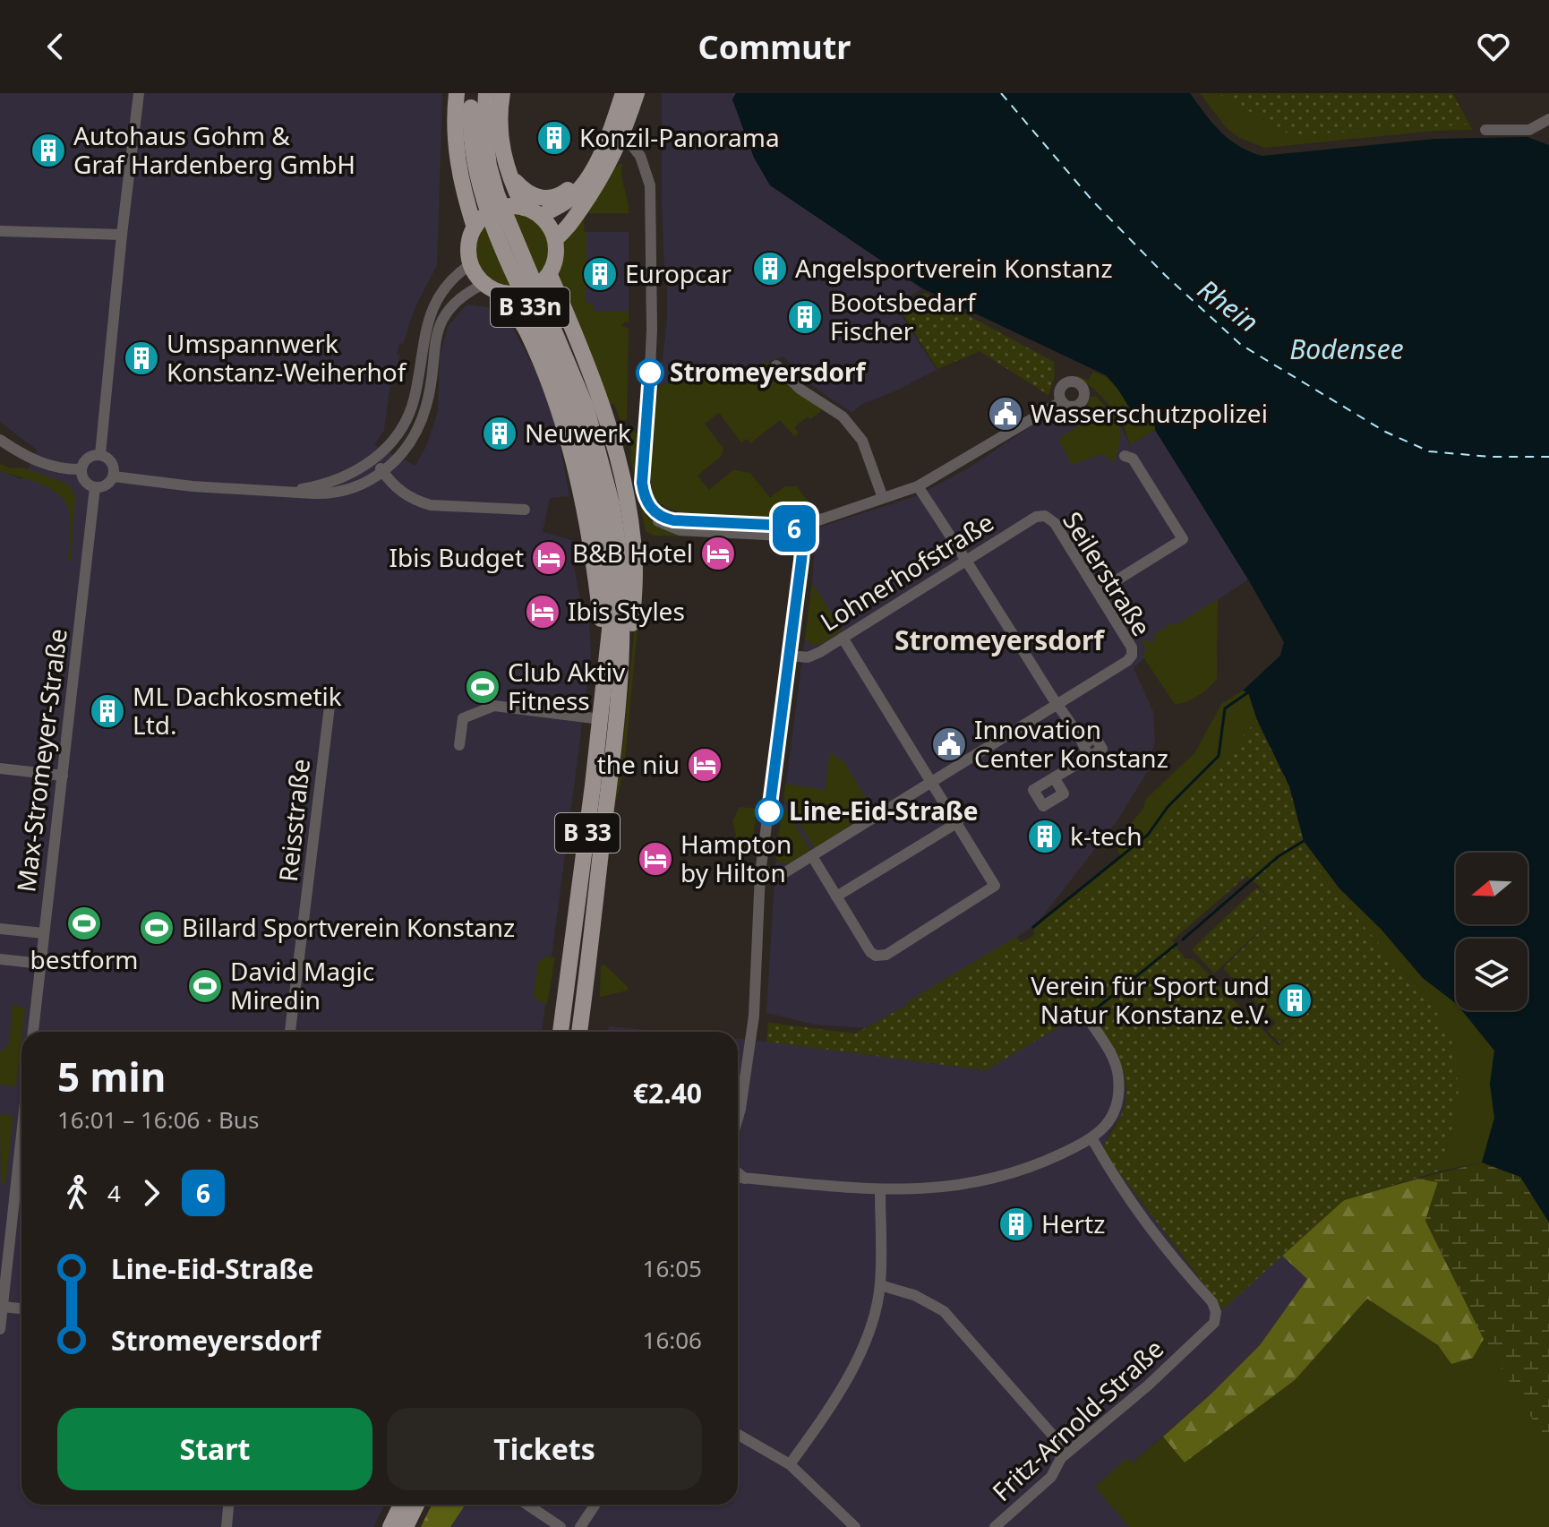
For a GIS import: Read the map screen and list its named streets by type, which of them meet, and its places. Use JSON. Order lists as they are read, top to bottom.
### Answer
{
  "streets": {
    "main road": ["B 33n", "B 33"],
    "street": [
      "Lohnerhofstraße",
      "Seilerstraße",
      "Max-Stromeyer-Straße",
      "Reisstraße",
      "Fritz-Arnold-Straße"
    ]
  },
  "crossings": [
    ["B 33n", "B 33"],
    ["Lohnerhofstraße", "Seilerstraße"]
  ],
  "districts": ["Stromeyersdorf"],
  "water": ["Rhein", "Bodensee"],
  "places": {
    "building": [
      "Konzil-Panorama",
      "Autohaus Gohm & Graf Hardenberg GmbH",
      "Angelsportverein Konstanz",
      "Europcar",
      "Bootsbedarf Fischer",
      "Umspannwerk Konstanz-Weiherhof",
      "Neuwerk",
      "ML Dachkosmetik Ltd.",
      "k-tech",
      "Verein für Sport und Natur Konstanz e.V.",
      "Hertz"
    ],
    "other": ["Stromeyersdorf", "Line-Eid-Straße"],
    "public building": ["Wasserschutzpolizei", "Innovation Center Konstanz"],
    "hotel": [
      "B&B Hotel",
      "Ibis Budget",
      "Ibis Styles",
      "the niu",
      "Hampton by Hilton"
    ],
    "sports": [
      "Club Aktiv Fitness",
      "bestform",
      "Billard Sportverein Konstanz",
      "David Magic Miredin"
    ]
  },
  "lines": ["bus line 6"],
  "north": "left",
  "page": {
    "header": "Commutr",
    "on_map": "6",
    "heading": ["5 min", "16:01 – 16:06 · Bus", "€2.40"],
    "legs": ["4", "6"],
    "list": [
      {
        "name": "Line-Eid-Straße",
        "value": "16:05"
      },
      {
        "name": "Stromeyersdorf",
        "value": "16:06"
      }
    ],
    "buttons": ["Start", "Tickets"]
  }
}
